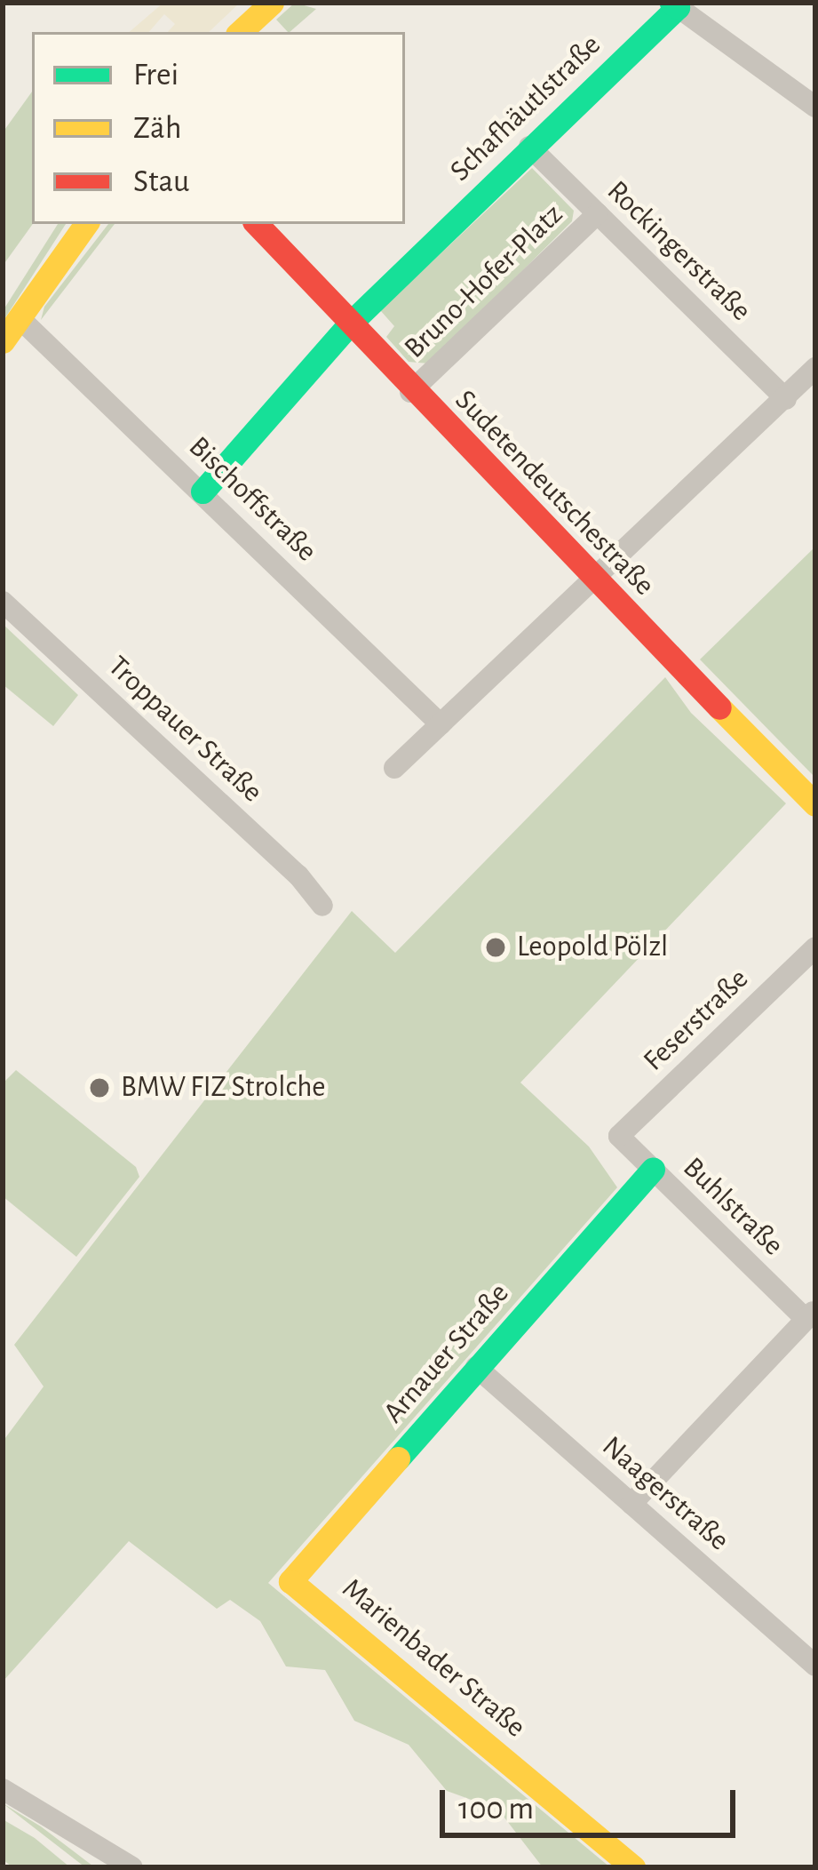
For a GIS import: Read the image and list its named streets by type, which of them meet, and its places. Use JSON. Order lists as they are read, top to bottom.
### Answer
{
  "streets": {
    "street": [
      "Schafhäutlstraße",
      "Rockingerstraße",
      "Bruno-Hofer-Platz",
      "Sudetendeutschestraße",
      "Bischoffstraße",
      "Troppauer Straße",
      "Feserstraße",
      "Buhlstraße",
      "Arnauer Straße",
      "Naagerstraße",
      "Marienbader Straße"
    ]
  },
  "crossings": [
    ["Schafhäutlstraße", "Rockingerstraße"],
    ["Schafhäutlstraße", "Sudetendeutschestraße"],
    ["Schafhäutlstraße", "Bischoffstraße"],
    ["Rockingerstraße", "Bruno-Hofer-Platz"],
    ["Bruno-Hofer-Platz", "Sudetendeutschestraße"],
    ["Feserstraße", "Buhlstraße"],
    ["Buhlstraße", "Arnauer Straße"],
    ["Arnauer Straße", "Naagerstraße"],
    ["Arnauer Straße", "Marienbader Straße"]
  ],
  "places": ["Leopold Pölzl", "BMW FIZ Strolche"],
  "legend": ["Frei", "Zäh", "Stau"],
  "scale_bar": "100 m"
}
